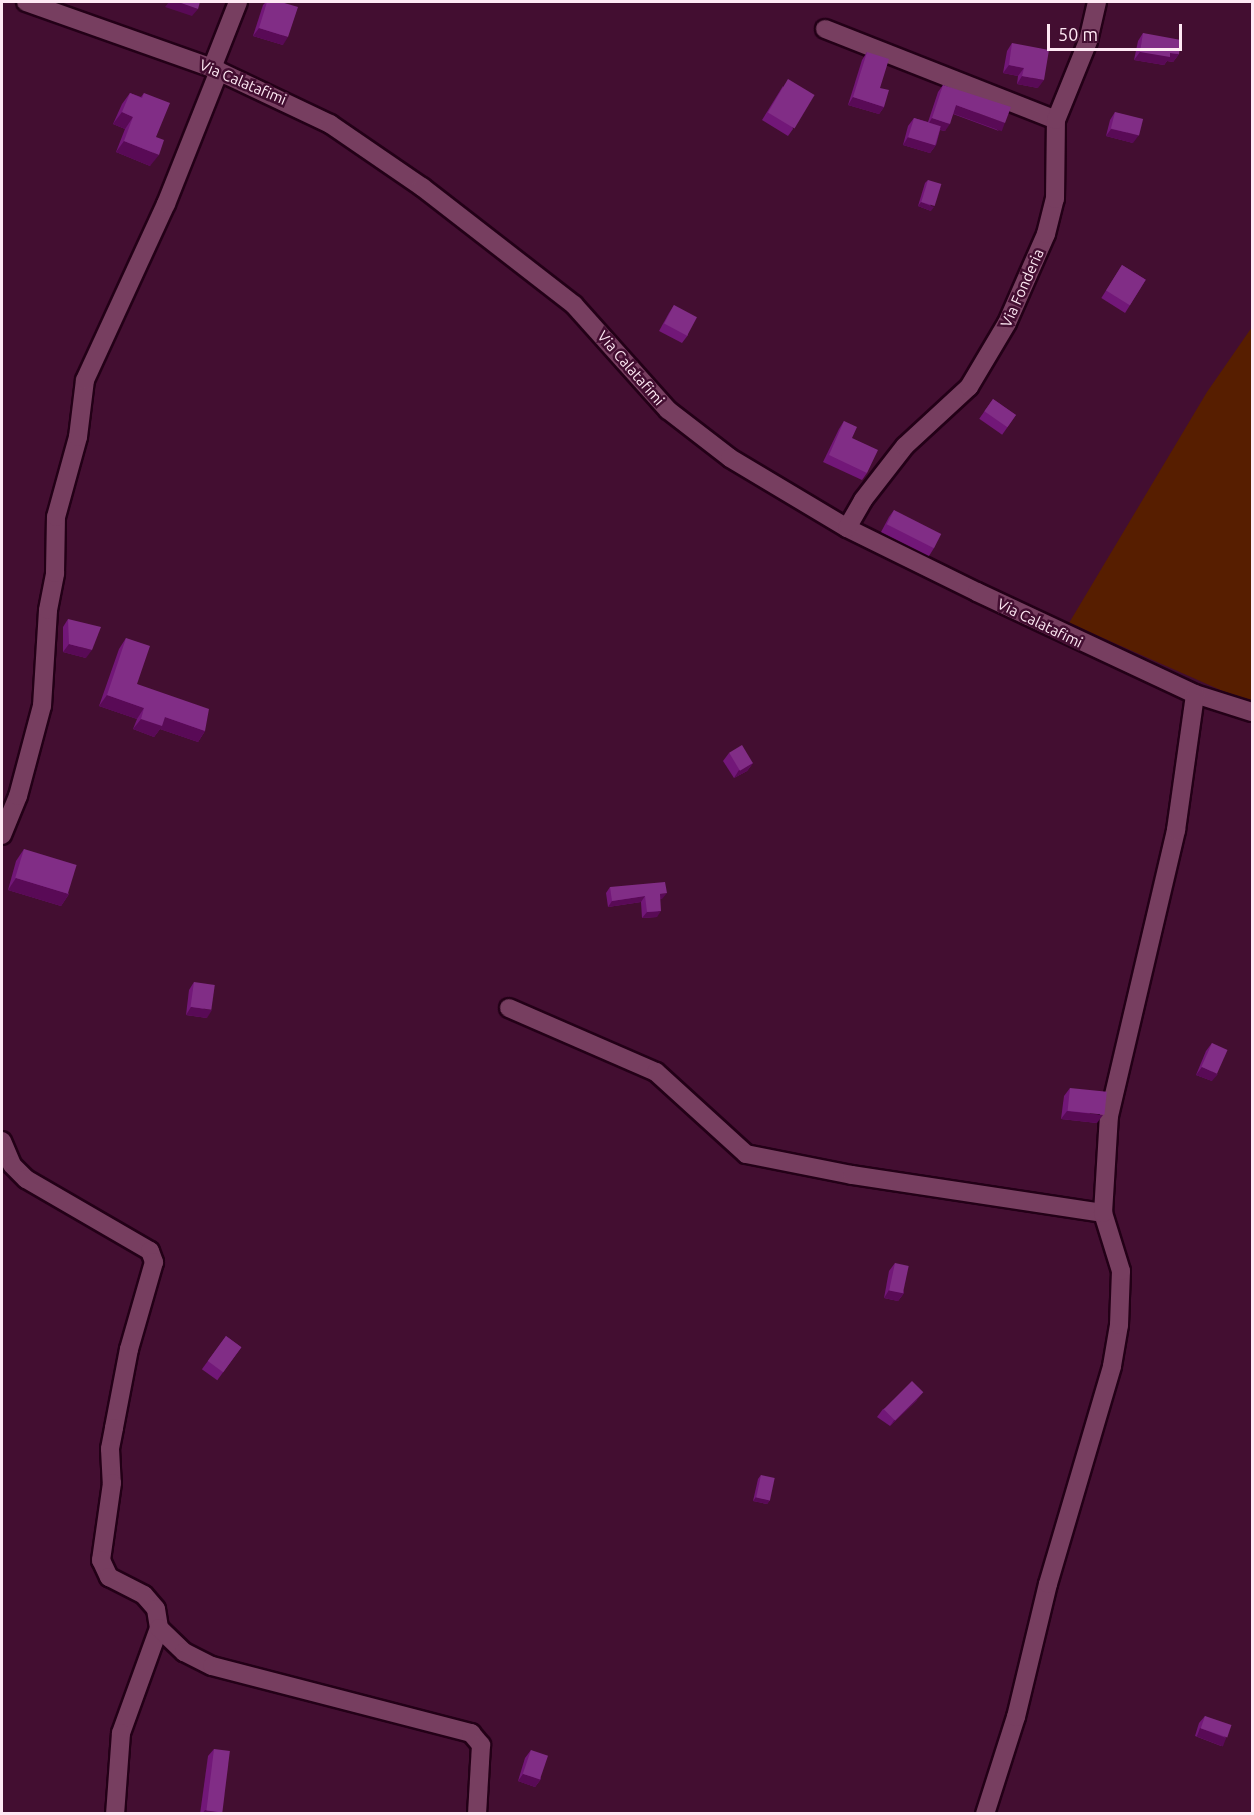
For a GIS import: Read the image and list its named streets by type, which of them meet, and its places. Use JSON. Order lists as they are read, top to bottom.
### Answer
{
  "streets": {
    "street": ["Via Calatafimi", "Via Fonderia"]
  },
  "crossings": [
    ["Via Calatafimi", "Via Fonderia"]
  ],
  "scale_bar": "50 m"
}
